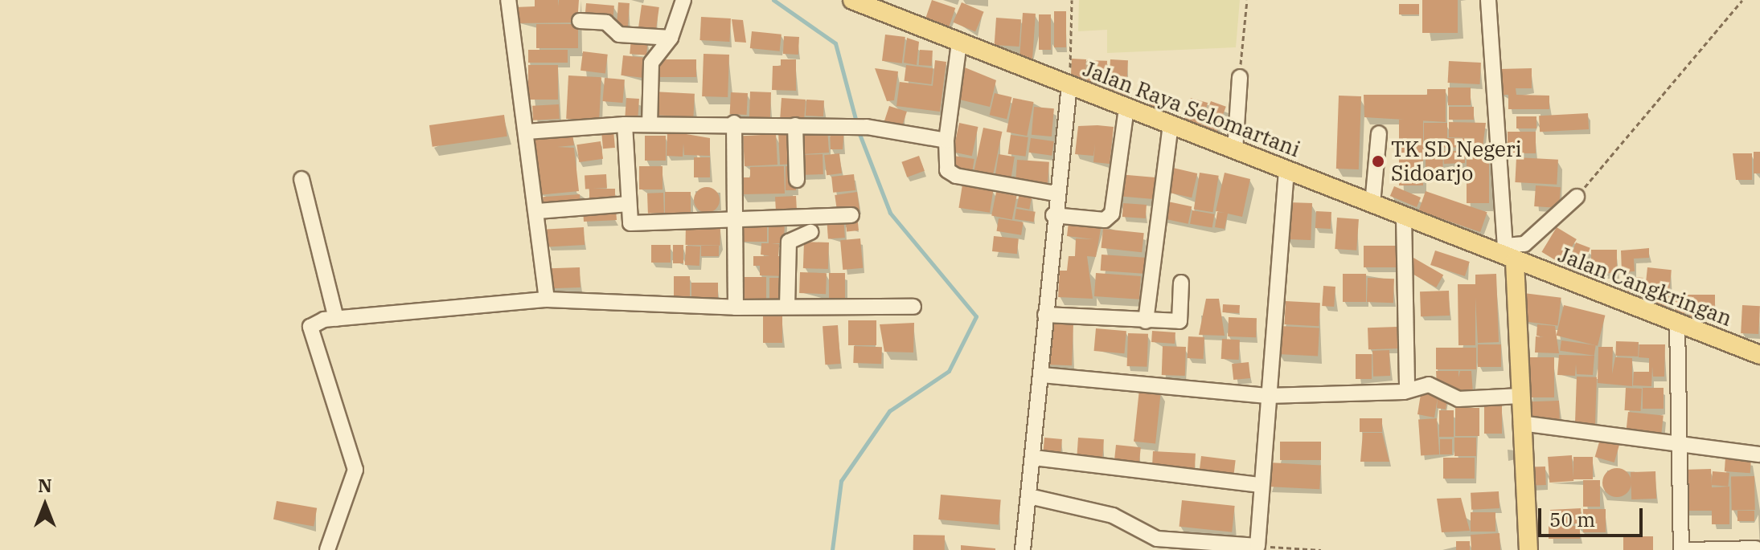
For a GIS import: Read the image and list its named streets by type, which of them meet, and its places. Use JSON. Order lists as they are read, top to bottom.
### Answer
{
  "streets": {
    "main road": ["Jalan Raya Selomartani", "Jalan Cangkringan"]
  },
  "crossings": [
    ["Jalan Raya Selomartani", "Jalan Cangkringan"]
  ],
  "places": ["TK SD Negeri Sidoarjo"],
  "scale_bar": "50 m",
  "north": "top"
}
